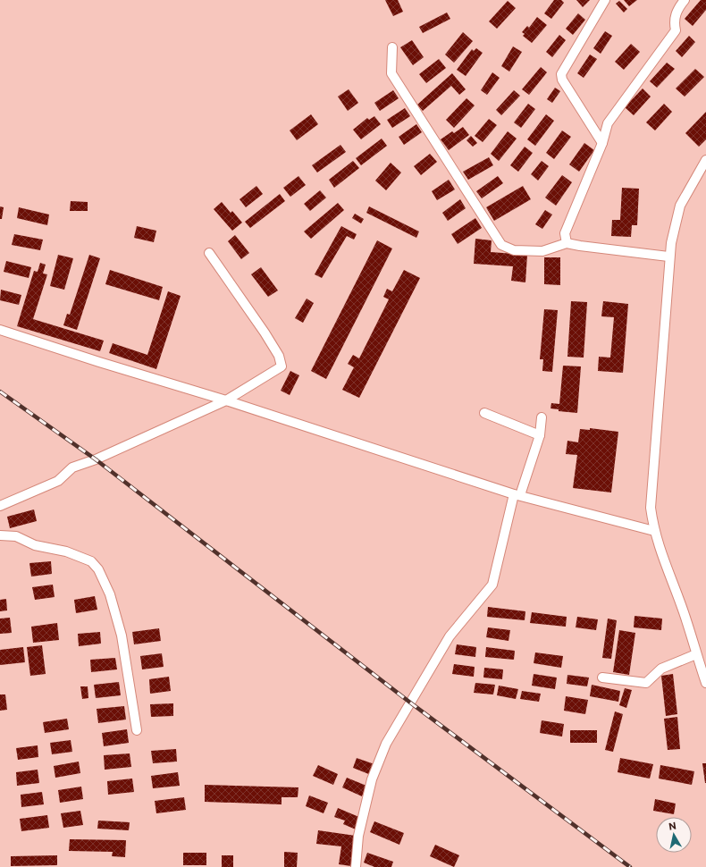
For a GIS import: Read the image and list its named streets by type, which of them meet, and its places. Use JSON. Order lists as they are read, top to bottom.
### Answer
{
  "north": "top"
}
